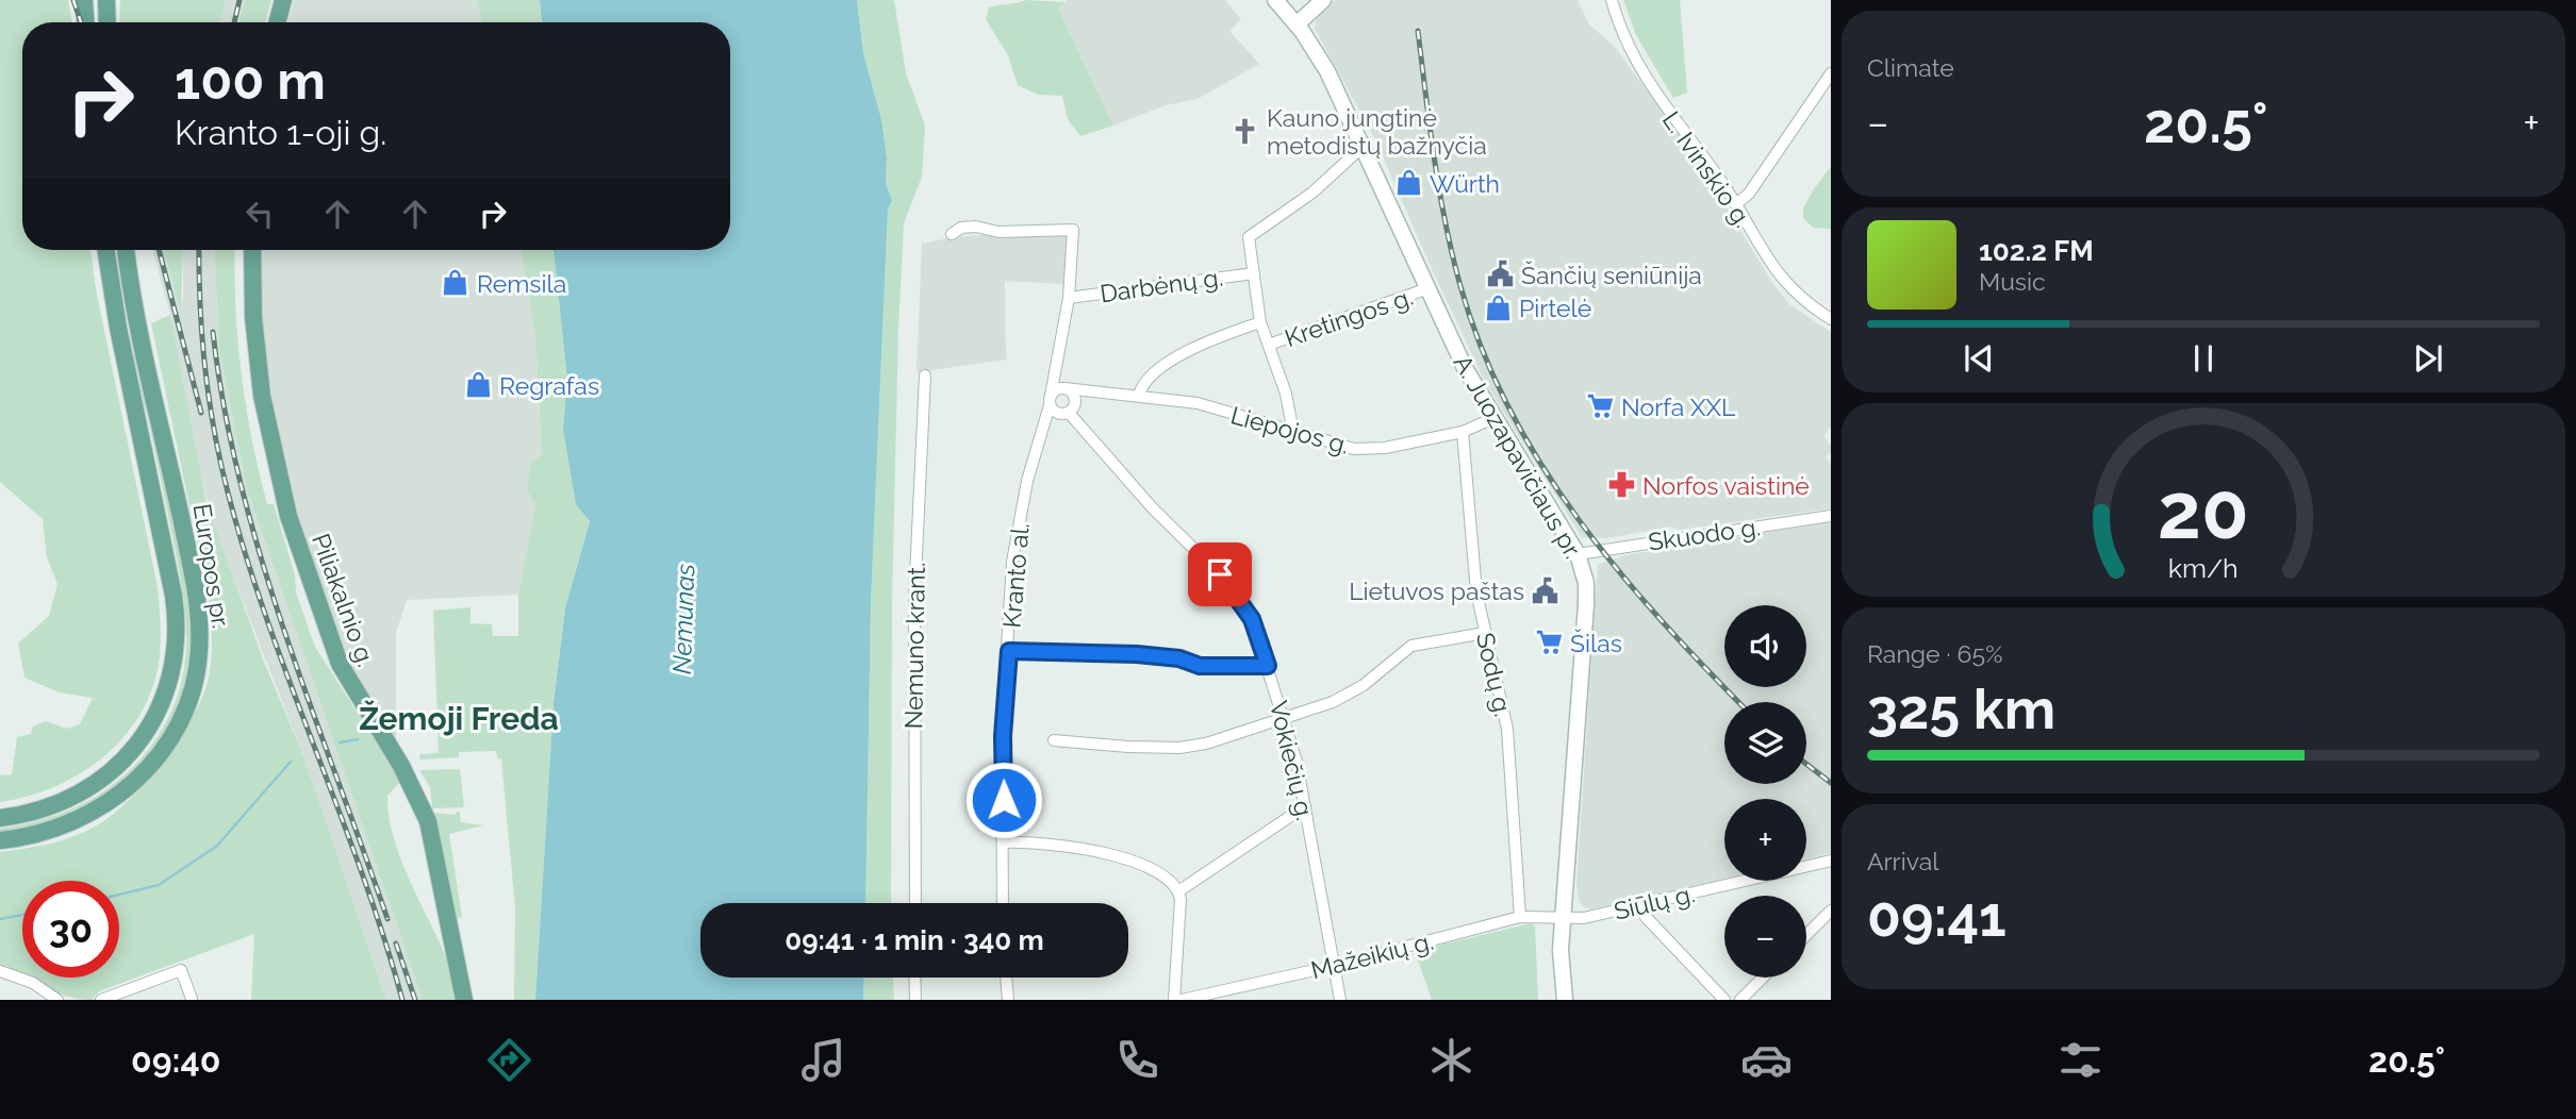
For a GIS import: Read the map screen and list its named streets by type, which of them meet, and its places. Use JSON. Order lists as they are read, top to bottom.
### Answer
{
  "streets": {
    "main road": ["A. Juozapavičiaus pr.", "Europos pr.", "Piliakalnio g."],
    "street": [
      "L. Ivinskio g.",
      "Darbėnų g.",
      "Kretingos g.",
      "Liepojos g.",
      "Skuodo g.",
      "Kranto al.",
      "Nemuno krant.",
      "Sodų g.",
      "Vokiečių g.",
      "Siūlų g.",
      "Mažeikių g."
    ]
  },
  "crossings": [
    ["Darbėnų g.", "Kranto al."],
    ["Kretingos g.", "Liepojos g."],
    ["Kretingos g.", "A. Juozapavičiaus pr."],
    ["Liepojos g.", "A. Juozapavičiaus pr."],
    ["Liepojos g.", "Sodų g."],
    ["A. Juozapavičiaus pr.", "Skuodo g."],
    ["A. Juozapavičiaus pr.", "Siūlų g."],
    ["A. Juozapavičiaus pr.", "Mažeikių g."],
    ["Sodų g.", "Mažeikių g."],
    ["Vokiečių g.", "Mažeikių g."],
    ["Siūlų g.", "Mažeikių g."]
  ],
  "districts": ["Žemoji Freda"],
  "water": ["Nemunas"],
  "places": {
    "church": ["Kauno jungtinė metodistų bažnyčia"],
    "shop": [
      "Würth",
      "Remsila",
      "Pirtelė",
      "Regrafas"
    ],
    "public building": ["Šančių seniūnija", "Lietuvos paštas"],
    "supermarket": ["Norfa XXL", "Šilas"],
    "pharmacy": ["Norfos vaistinė"]
  },
  "page": {
    "tile": [
      "Climate",
      ["Range · 65%", "325 km"],
      ["Arrival", "09:41"]
    ],
    "turn": ["100 m", "Kranto 1-oji g."],
    "heat": ["−", "20.5°", "+"],
    "song": ["102.2 FM", "Music"],
    "map_buttons": ["+", "−"],
    "limit": "30",
    "trip": "09:41 · 1 min · 340 m",
    "tabs": ["09:40", "20.5°"],
    "gauge": ["20", "km/h"]
  }
}
